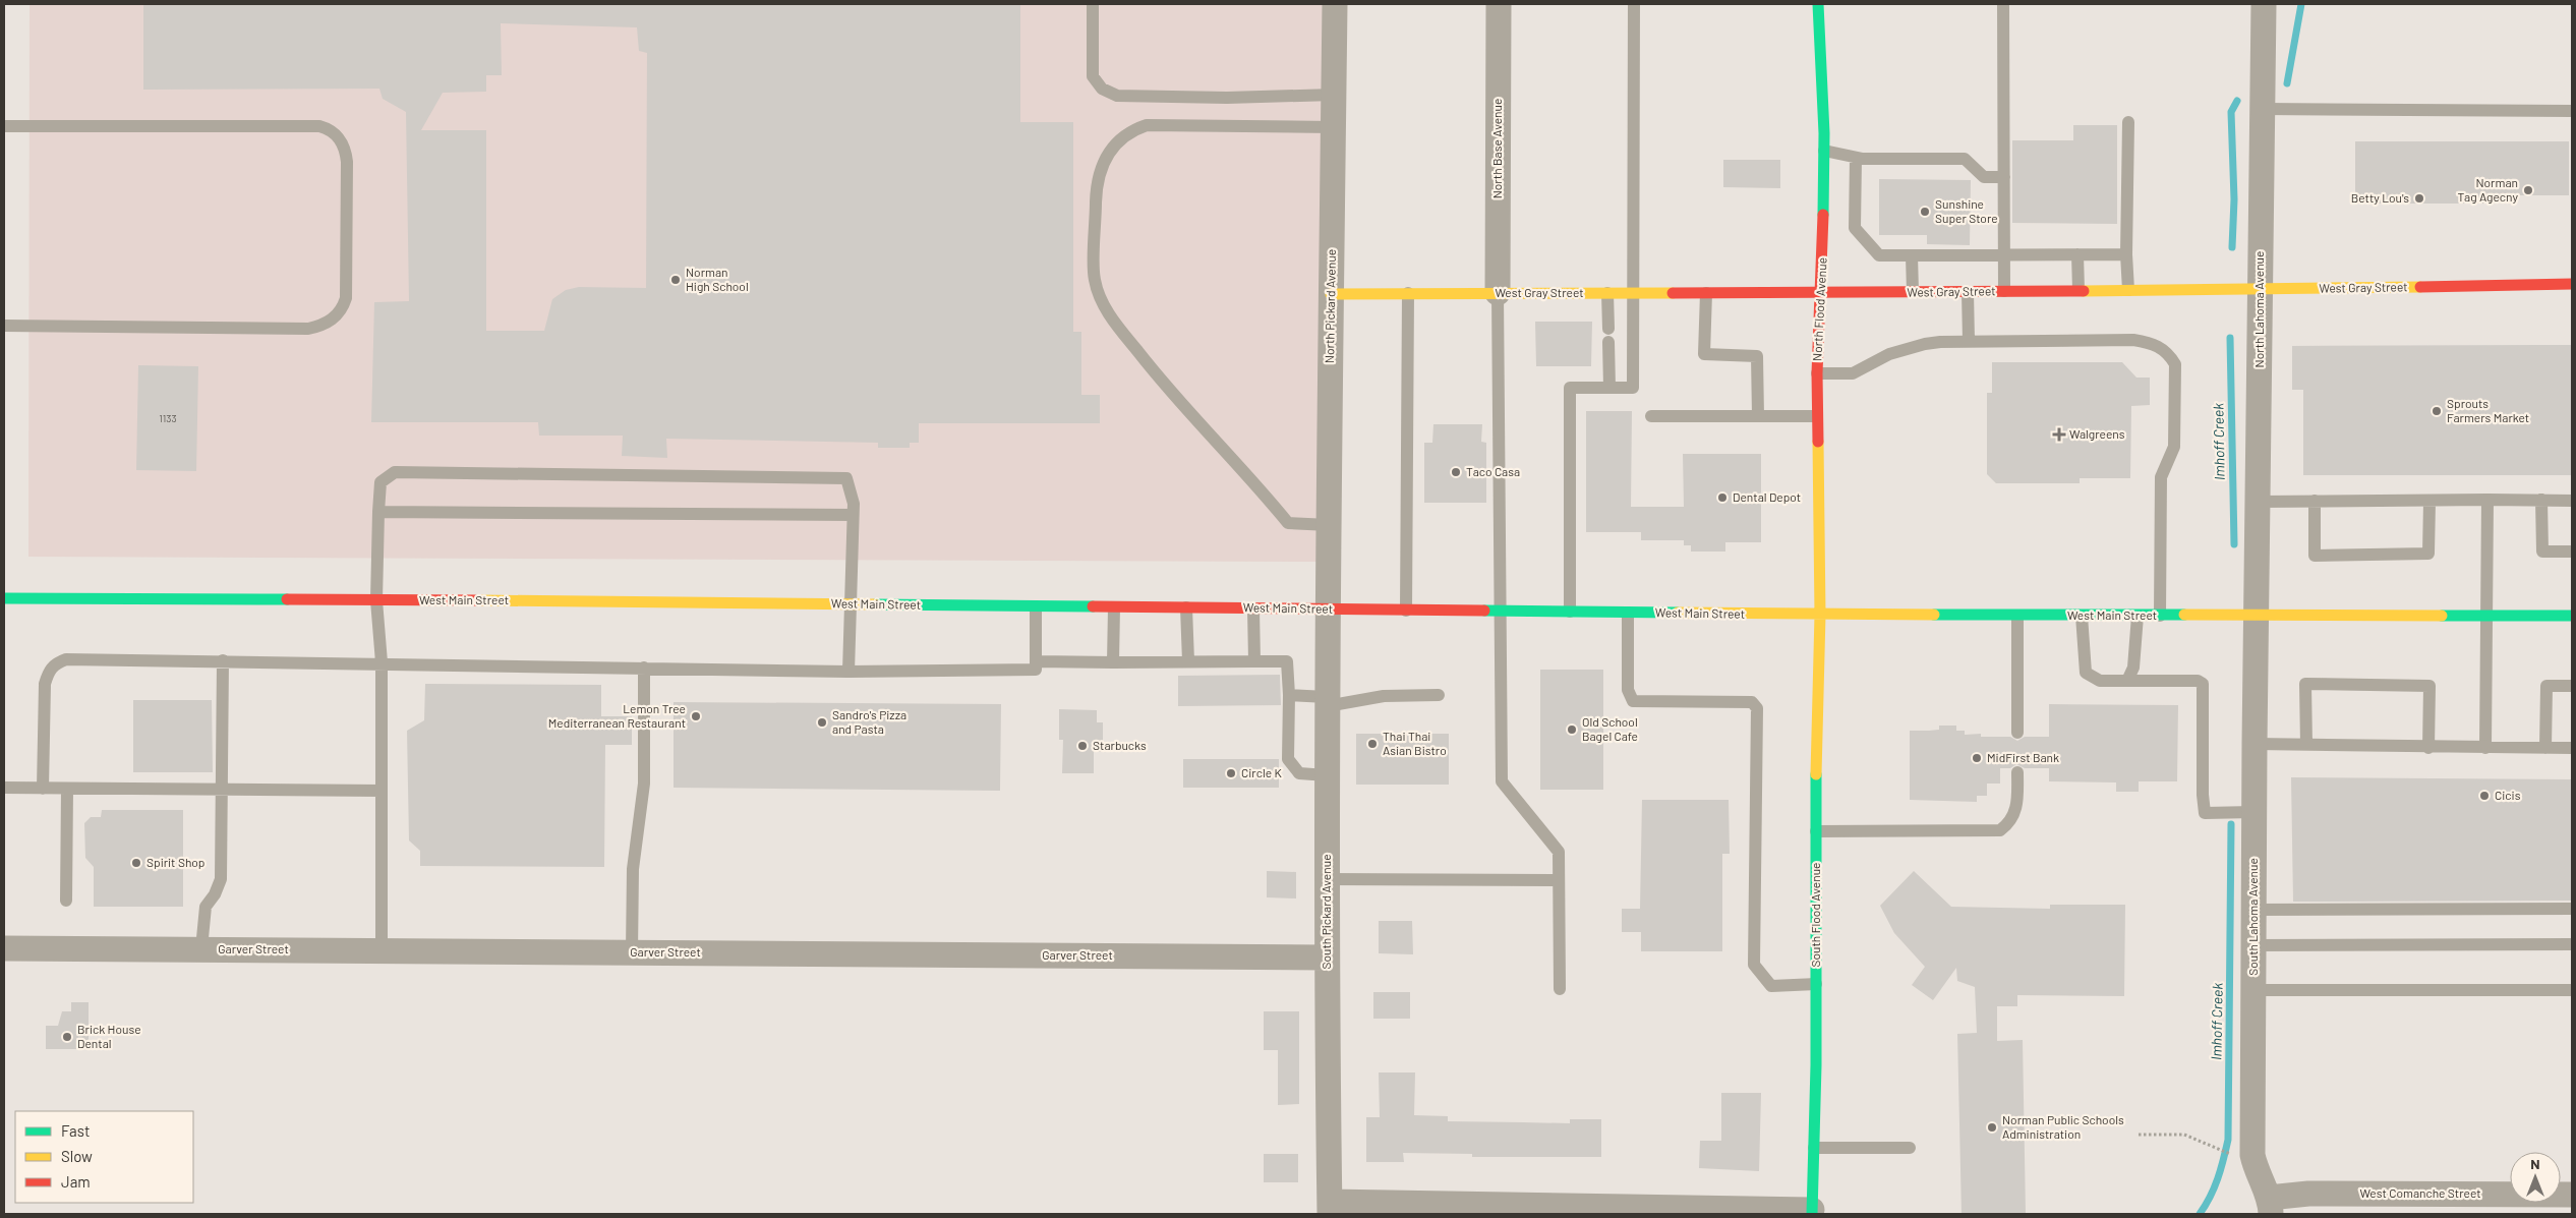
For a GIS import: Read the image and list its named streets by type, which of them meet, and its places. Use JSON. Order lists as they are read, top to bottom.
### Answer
{
  "streets": {
    "main road": [
      "West Gray Street",
      "North Flood Avenue",
      "West Main Street",
      "South Flood Avenue"
    ],
    "street": [
      "North Base Avenue",
      "North Pickard Avenue",
      "North Lahoma Avenue",
      "South Pickard Avenue",
      "South Lahoma Avenue",
      "Garver Street",
      "West Comanche Street"
    ]
  },
  "crossings": [
    ["North Base Avenue", "West Gray Street"],
    ["West Gray Street", "North Pickard Avenue"],
    ["West Gray Street", "North Flood Avenue"],
    ["West Gray Street", "North Lahoma Avenue"],
    ["North Pickard Avenue", "West Main Street"],
    ["North Pickard Avenue", "South Pickard Avenue"],
    ["North Flood Avenue", "West Main Street"],
    ["North Flood Avenue", "South Flood Avenue"],
    ["North Lahoma Avenue", "West Main Street"],
    ["North Lahoma Avenue", "South Lahoma Avenue"],
    ["West Main Street", "South Pickard Avenue"],
    ["West Main Street", "South Flood Avenue"],
    ["West Main Street", "South Lahoma Avenue"],
    ["South Pickard Avenue", "Garver Street"],
    ["South Lahoma Avenue", "West Comanche Street"]
  ],
  "water": ["Imhoff Creek"],
  "places": {
    "other": [
      "Norman Tag Agecny",
      "Betty Lou's",
      "Sunshine Super Store",
      "Norman High School",
      "Sprouts Farmers Market",
      "Taco Casa",
      "Dental Depot",
      "Lemon Tree Mediterranean Restaurant",
      "Sandro's Pizza and Pasta",
      "Old School Bagel Cafe",
      "Thai Thai Asian Bistro",
      "Starbucks",
      "MidFirst Bank",
      "Circle K",
      "Cicis",
      "Spirit Shop",
      "Brick House Dental",
      "Norman Public Schools Administration"
    ],
    "health": ["Walgreens"]
  },
  "house_numbers": ["1133"],
  "legend": ["Fast", "Slow", "Jam"],
  "north": "top"
}
